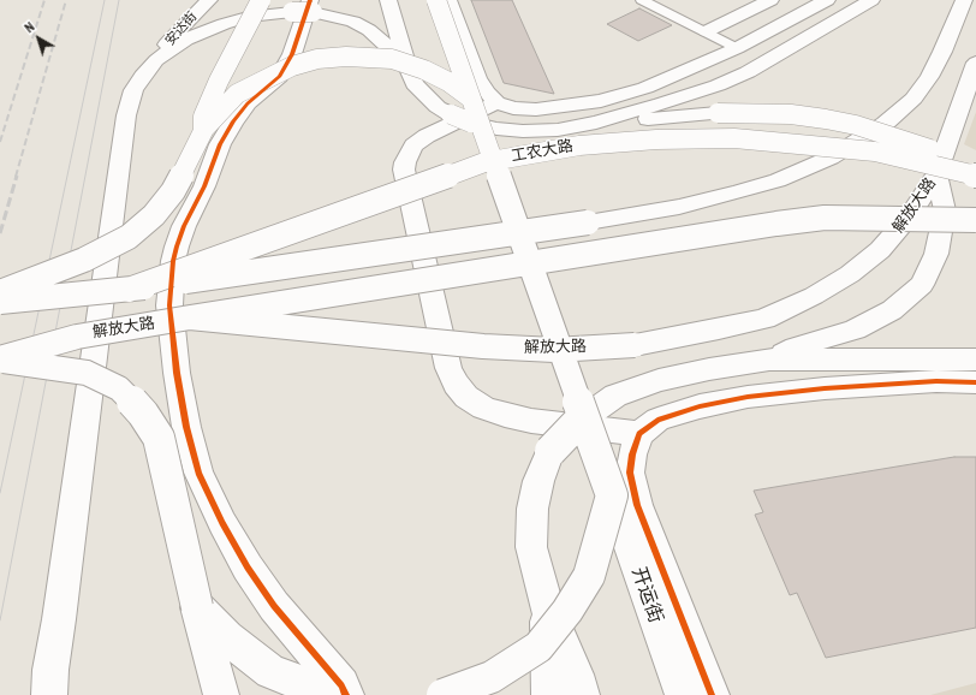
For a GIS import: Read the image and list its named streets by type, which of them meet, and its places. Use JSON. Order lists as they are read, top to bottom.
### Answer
{
  "streets": {
    "main road": [
      "安达街",
      "工农大路",
      "解放大路",
      "开运街"
    ]
  },
  "north": "top left"
}
